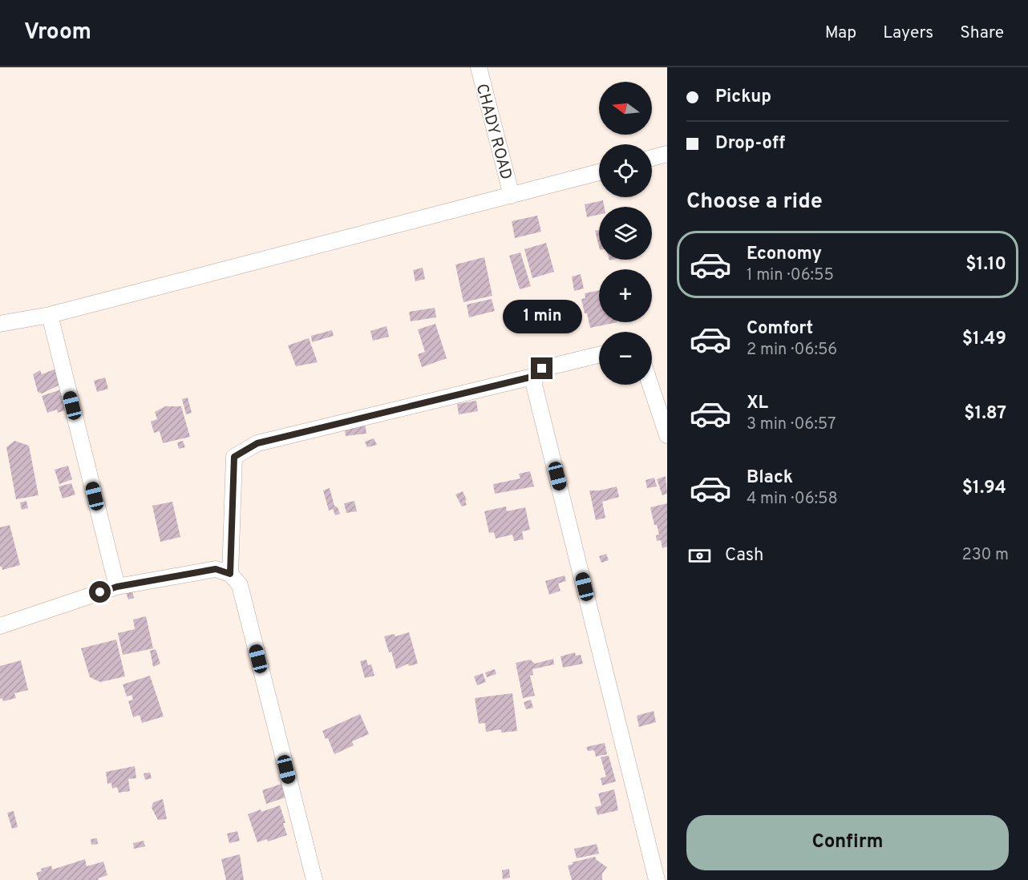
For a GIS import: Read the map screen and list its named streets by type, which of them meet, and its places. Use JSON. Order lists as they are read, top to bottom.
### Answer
{
  "streets": {
    "street": ["CHADY ROAD"]
  },
  "north": "left",
  "page": {
    "header": "Vroom",
    "nav": ["Map", "Layers", "Share"],
    "banner": ["Pickup", "Drop-off"],
    "map_buttons": ["+", "−"],
    "heading": "Choose a ride",
    "list": [
      {
        "name": "Economy",
        "note": "1 min · 06:55",
        "value": "$1.10"
      },
      {
        "name": "Comfort",
        "note": "2 min · 06:56",
        "value": "$1.49"
      },
      {
        "name": "XL",
        "note": "3 min · 06:57",
        "value": "$1.87"
      },
      {
        "name": "Black",
        "note": "4 min · 06:58",
        "value": "$1.94"
      }
    ],
    "bubble": "1 min",
    "pay": ["Cash", "230 m"],
    "buttons": "Confirm"
  }
}
